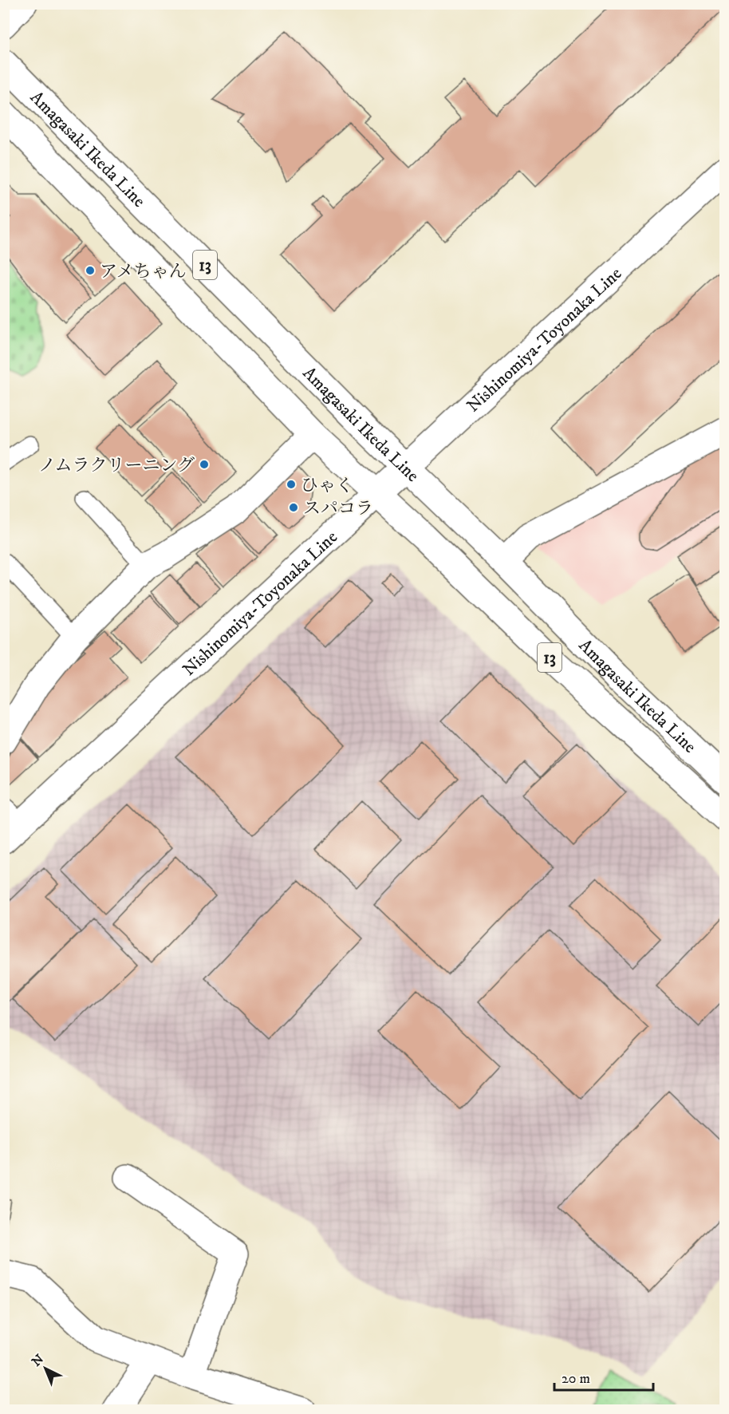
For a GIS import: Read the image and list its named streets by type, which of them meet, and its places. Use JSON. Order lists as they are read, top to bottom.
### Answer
{
  "streets": {
    "main road": ["Amagasaki Ikeda Line", "13", "Nishinomiya-Toyonaka Line"]
  },
  "crossings": [
    ["Amagasaki Ikeda Line", "Nishinomiya-Toyonaka Line"]
  ],
  "places": [
    "アメちゃん",
    "ノムラクリーニング",
    "ひゃく",
    "スパコラ"
  ],
  "scale_bar": "20 m",
  "north": "top left"
}
